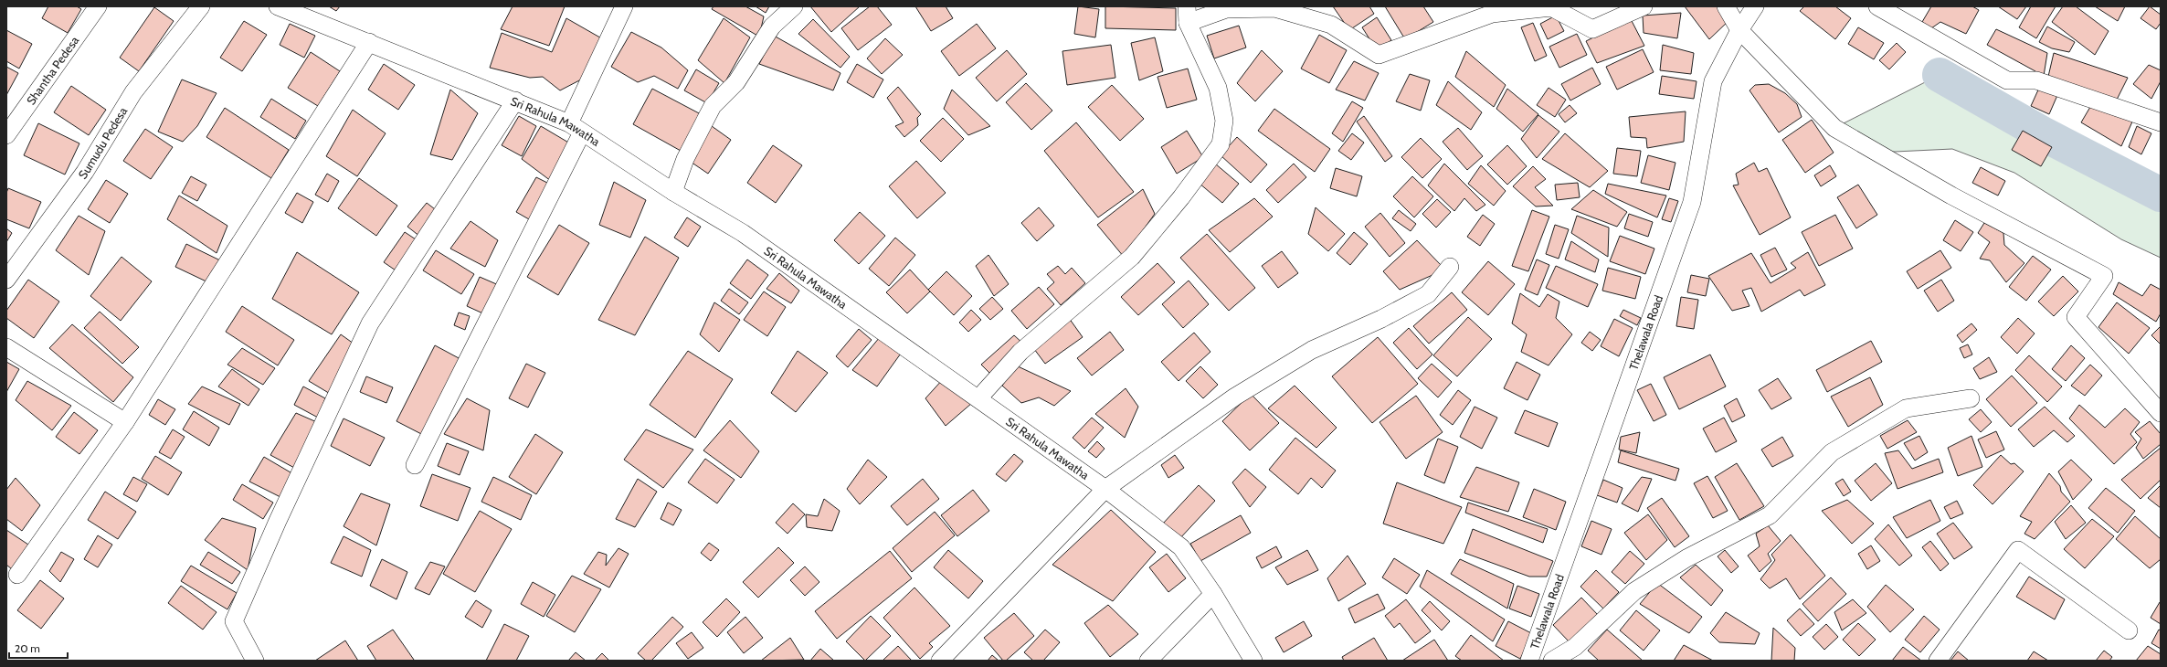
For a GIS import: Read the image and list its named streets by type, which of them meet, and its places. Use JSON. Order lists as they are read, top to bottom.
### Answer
{
  "streets": {
    "street": [
      "Shantha Pedesa",
      "Sri Rahula Mawatha",
      "Sumudu Pedesa",
      "Thelawala Road"
    ]
  },
  "scale_bar": "20 m"
}
